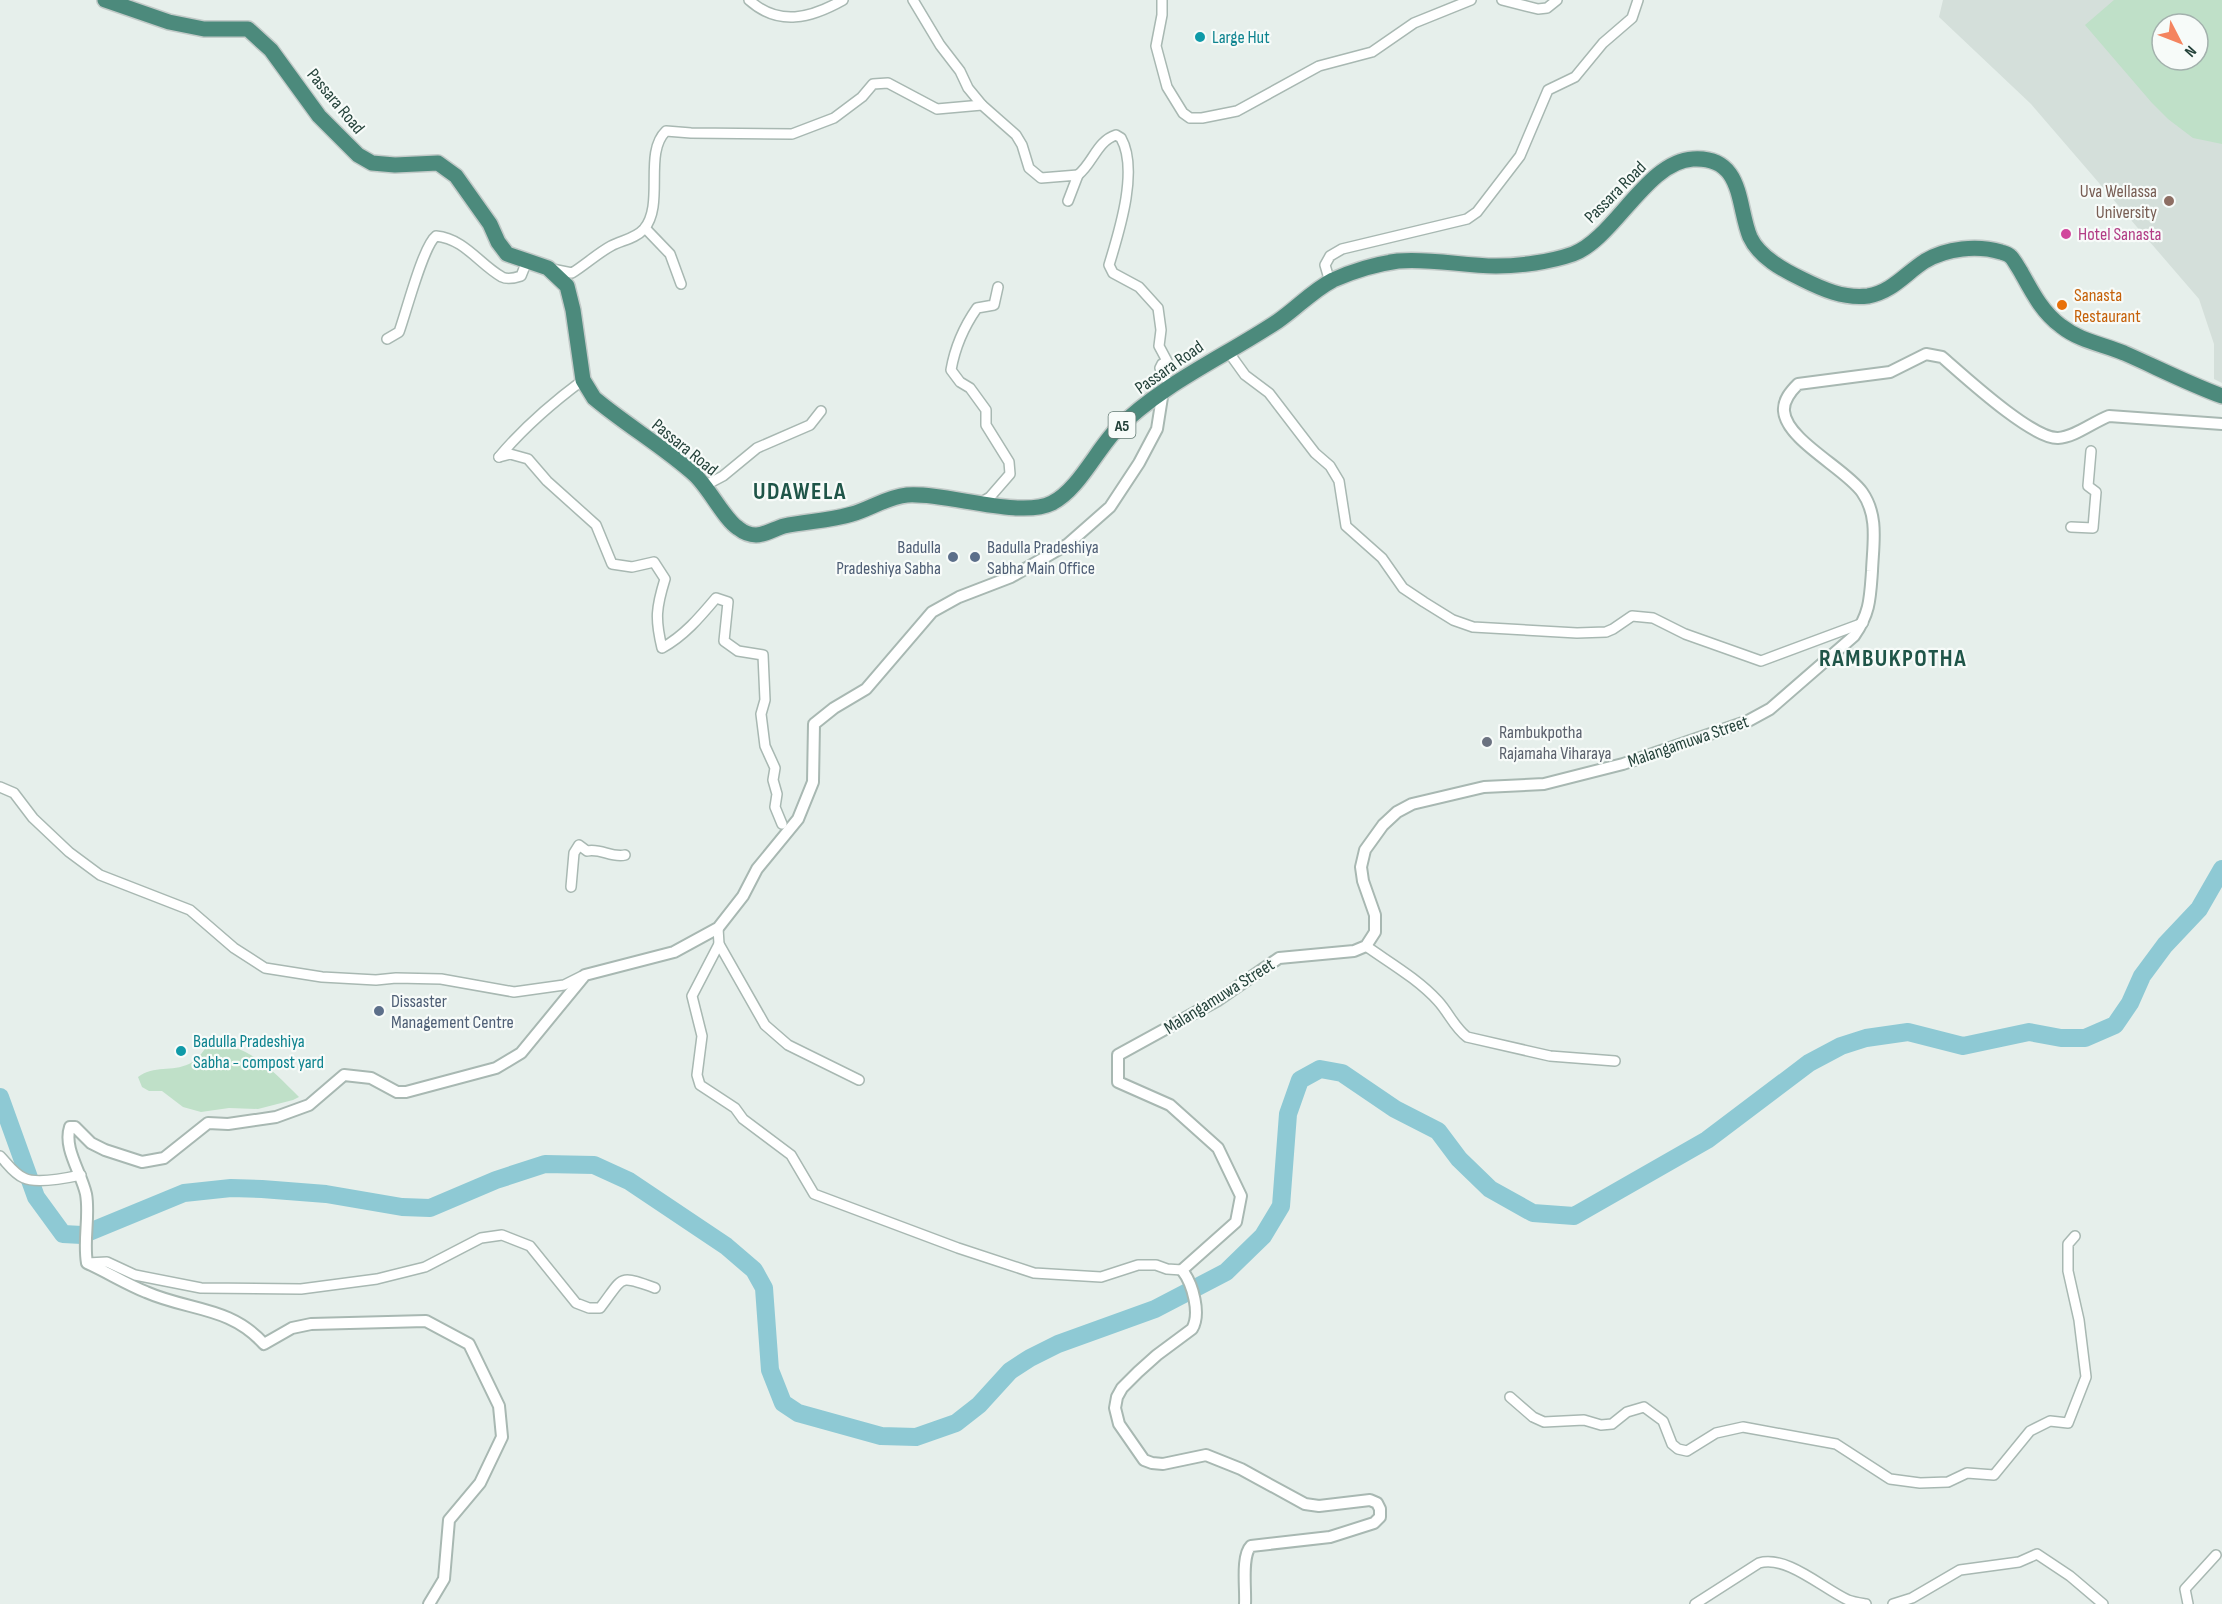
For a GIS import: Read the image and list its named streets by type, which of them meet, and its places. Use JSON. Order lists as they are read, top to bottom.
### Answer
{
  "streets": {
    "highway": ["Passara Road", "A5"],
    "street": ["Malangamuwa Street"]
  },
  "districts": ["UDAWELA", "RAMBUKPOTHA"],
  "places": [
    "Large Hut",
    "Uva Wellassa University",
    "Hotel Sanasta",
    "Sanasta Restaurant",
    "Badulla Pradeshiya Sabha",
    "Badulla Pradeshiya Sabha Main Office",
    "Rambukpotha Rajamaha Viharaya",
    "Dissaster Management Centre",
    "Badulla Pradeshiya Sabha - compost yard"
  ],
  "north": "bottom right"
}
